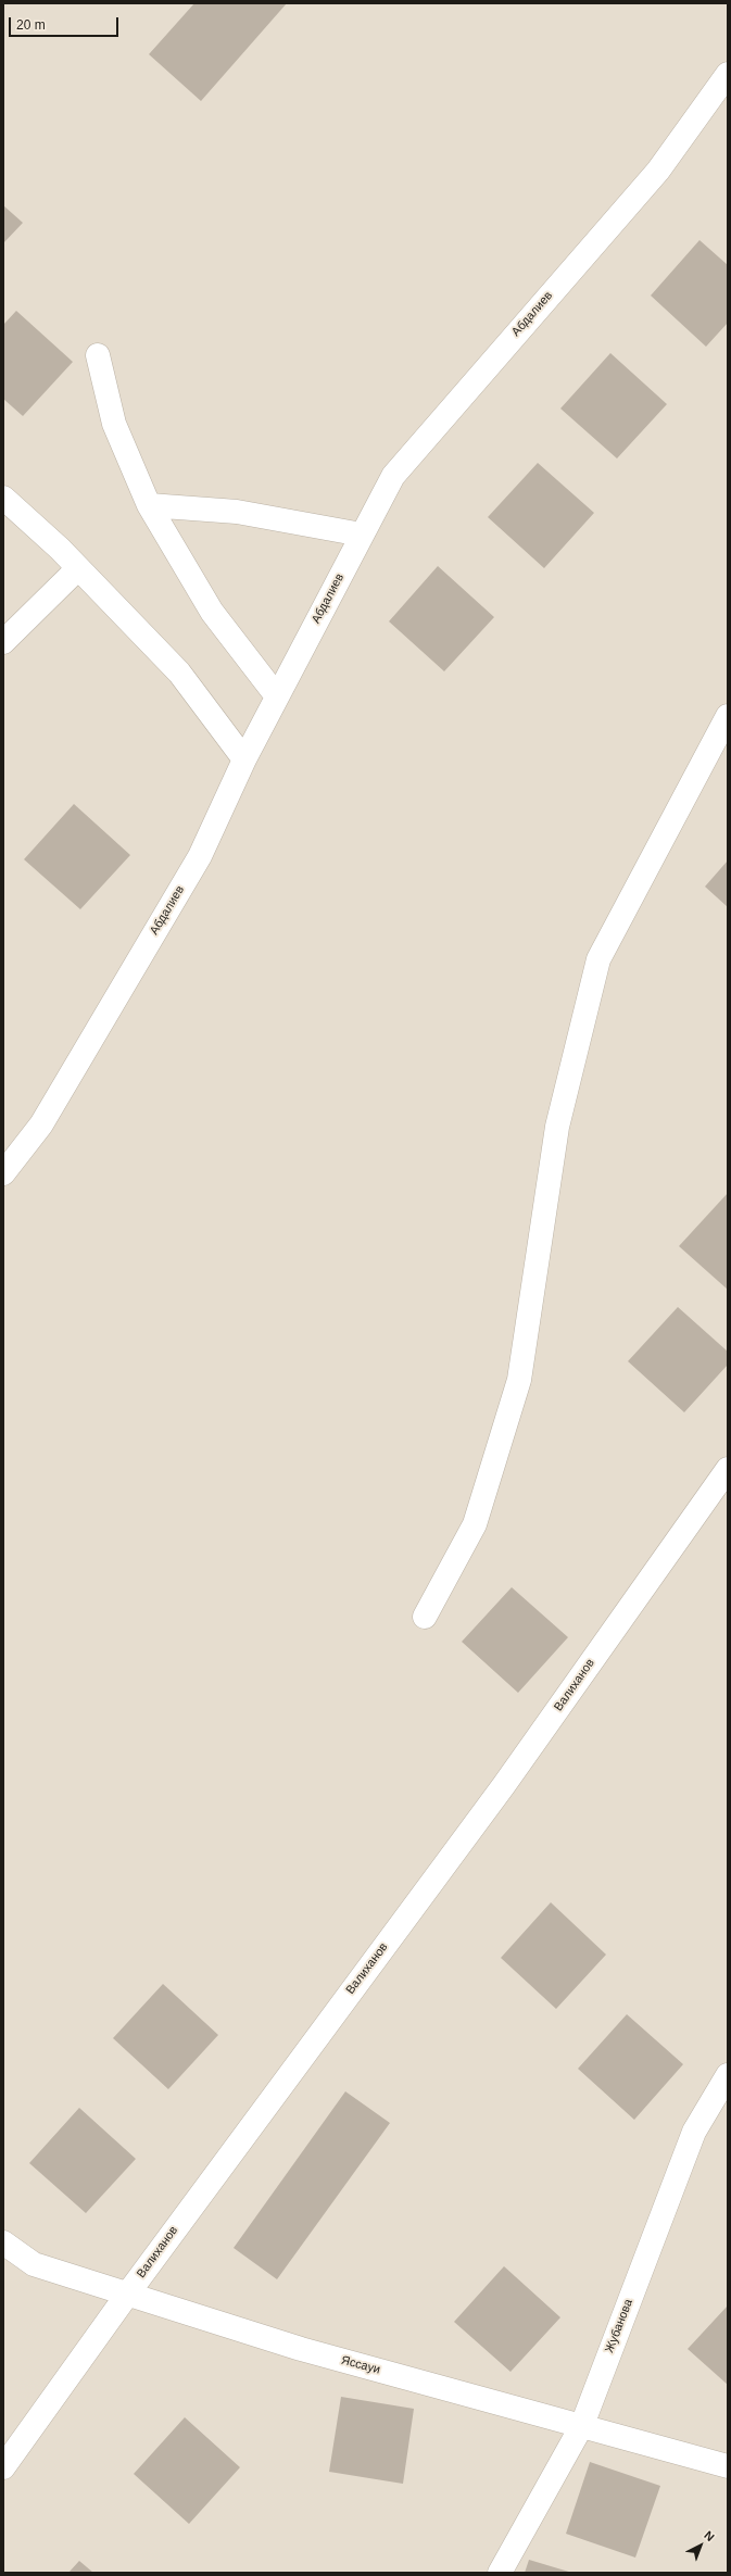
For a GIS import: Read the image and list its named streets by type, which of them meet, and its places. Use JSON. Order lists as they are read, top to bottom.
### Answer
{
  "streets": {
    "street": [
      "Абдалиев",
      "Валиханов",
      "Жубанова",
      "Яссауи"
    ]
  },
  "crossings": [
    ["Валиханов", "Яссауи"],
    ["Жубанова", "Яссауи"]
  ],
  "scale_bar": "20 m",
  "north": "top right"
}
